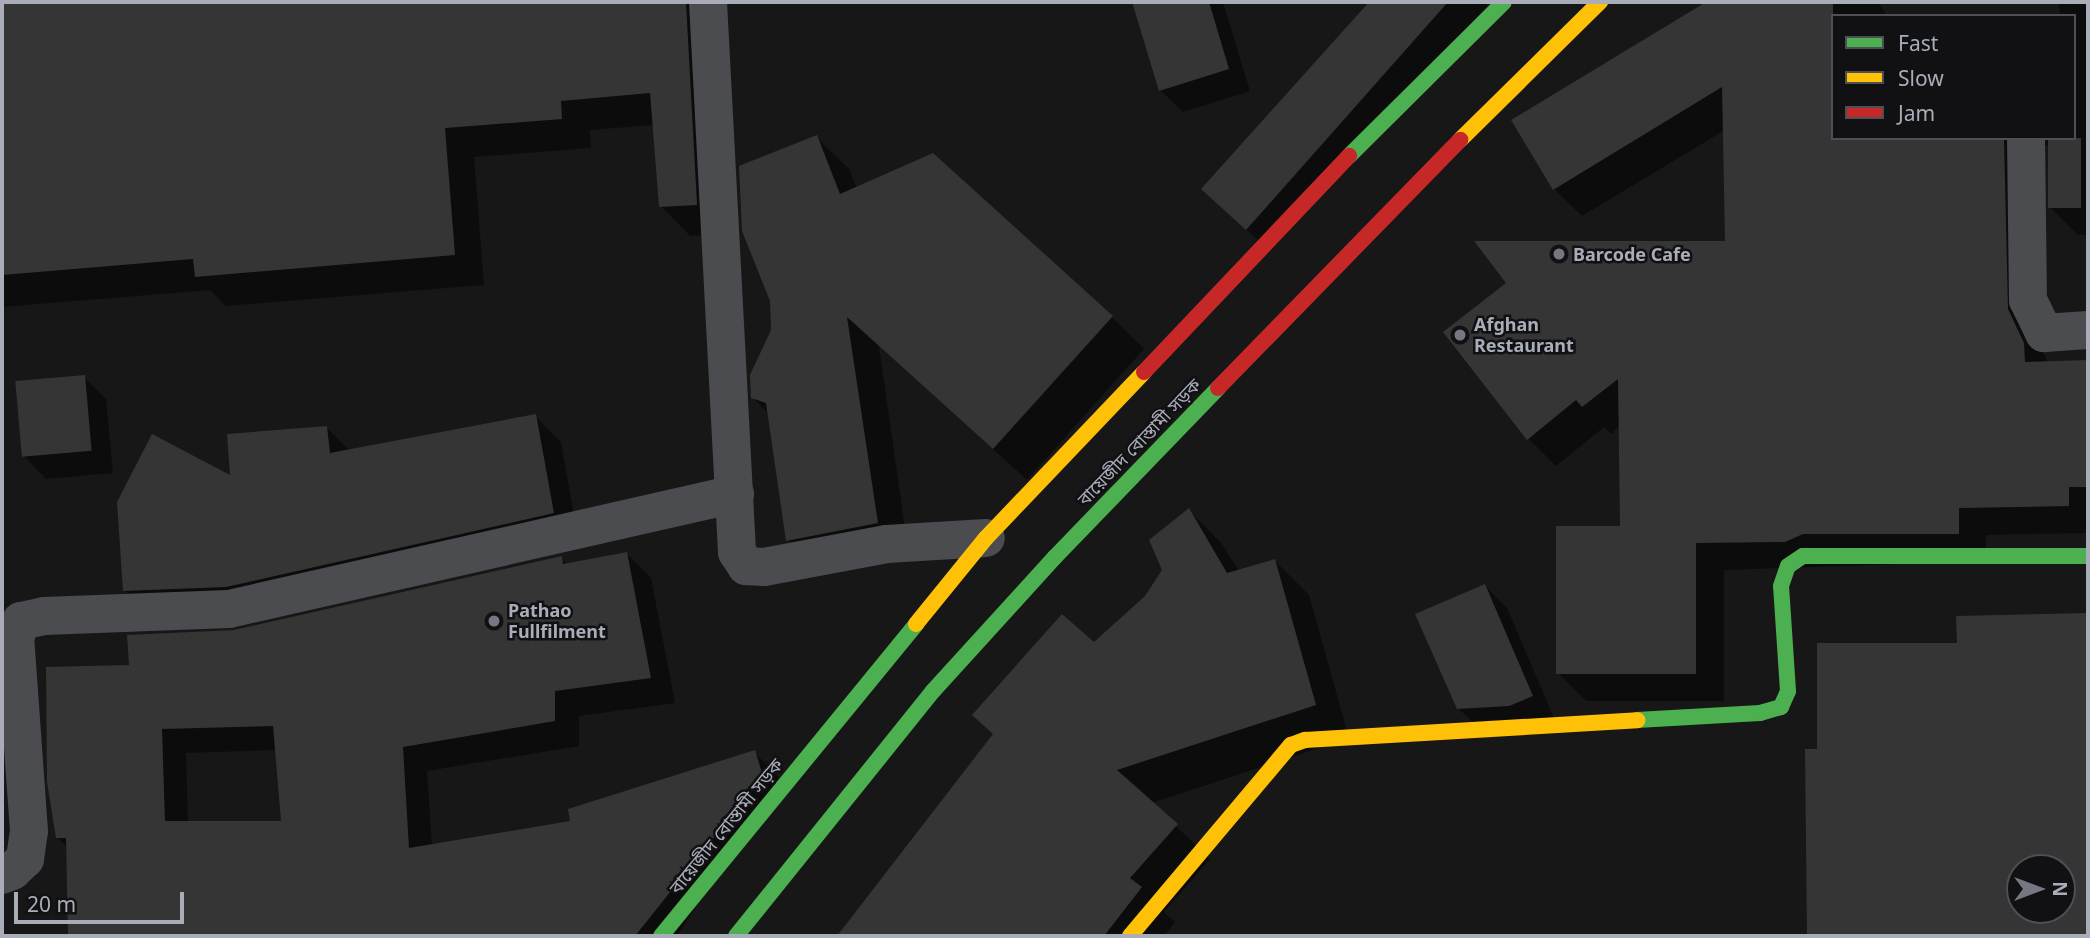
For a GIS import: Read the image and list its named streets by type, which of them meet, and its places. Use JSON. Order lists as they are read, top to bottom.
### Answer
{
  "streets": {
    "main road": ["বায়েজীদ বোস্তামী সড়ক"]
  },
  "places": ["Barcode Cafe", "Afghan Restaurant", "Pathao Fullfilment"],
  "legend": ["Fast", "Slow", "Jam"],
  "scale_bar": "20 m",
  "north": "right"
}
